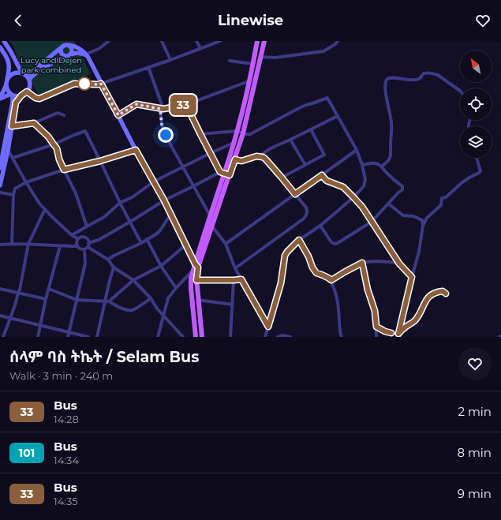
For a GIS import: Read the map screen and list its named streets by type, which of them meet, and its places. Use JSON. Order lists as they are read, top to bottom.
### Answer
{
  "parks": ["Lucy and Dejen park combined"],
  "lines": ["bus line 33"],
  "north": "top left",
  "page": {
    "header": "Linewise",
    "on_map": "33",
    "heading": ["ሰላም ባስ ትኬት / Selam Bus", "Walk · 3 min · 240 m"],
    "list": [
      {
        "mark": "33",
        "name": "Bus",
        "note": "14:28",
        "value": "2 min"
      },
      {
        "mark": "101",
        "name": "Bus",
        "note": "14:34",
        "value": "8 min"
      },
      {
        "mark": "33",
        "name": "Bus",
        "note": "14:35",
        "value": "9 min"
      }
    ]
  }
}
